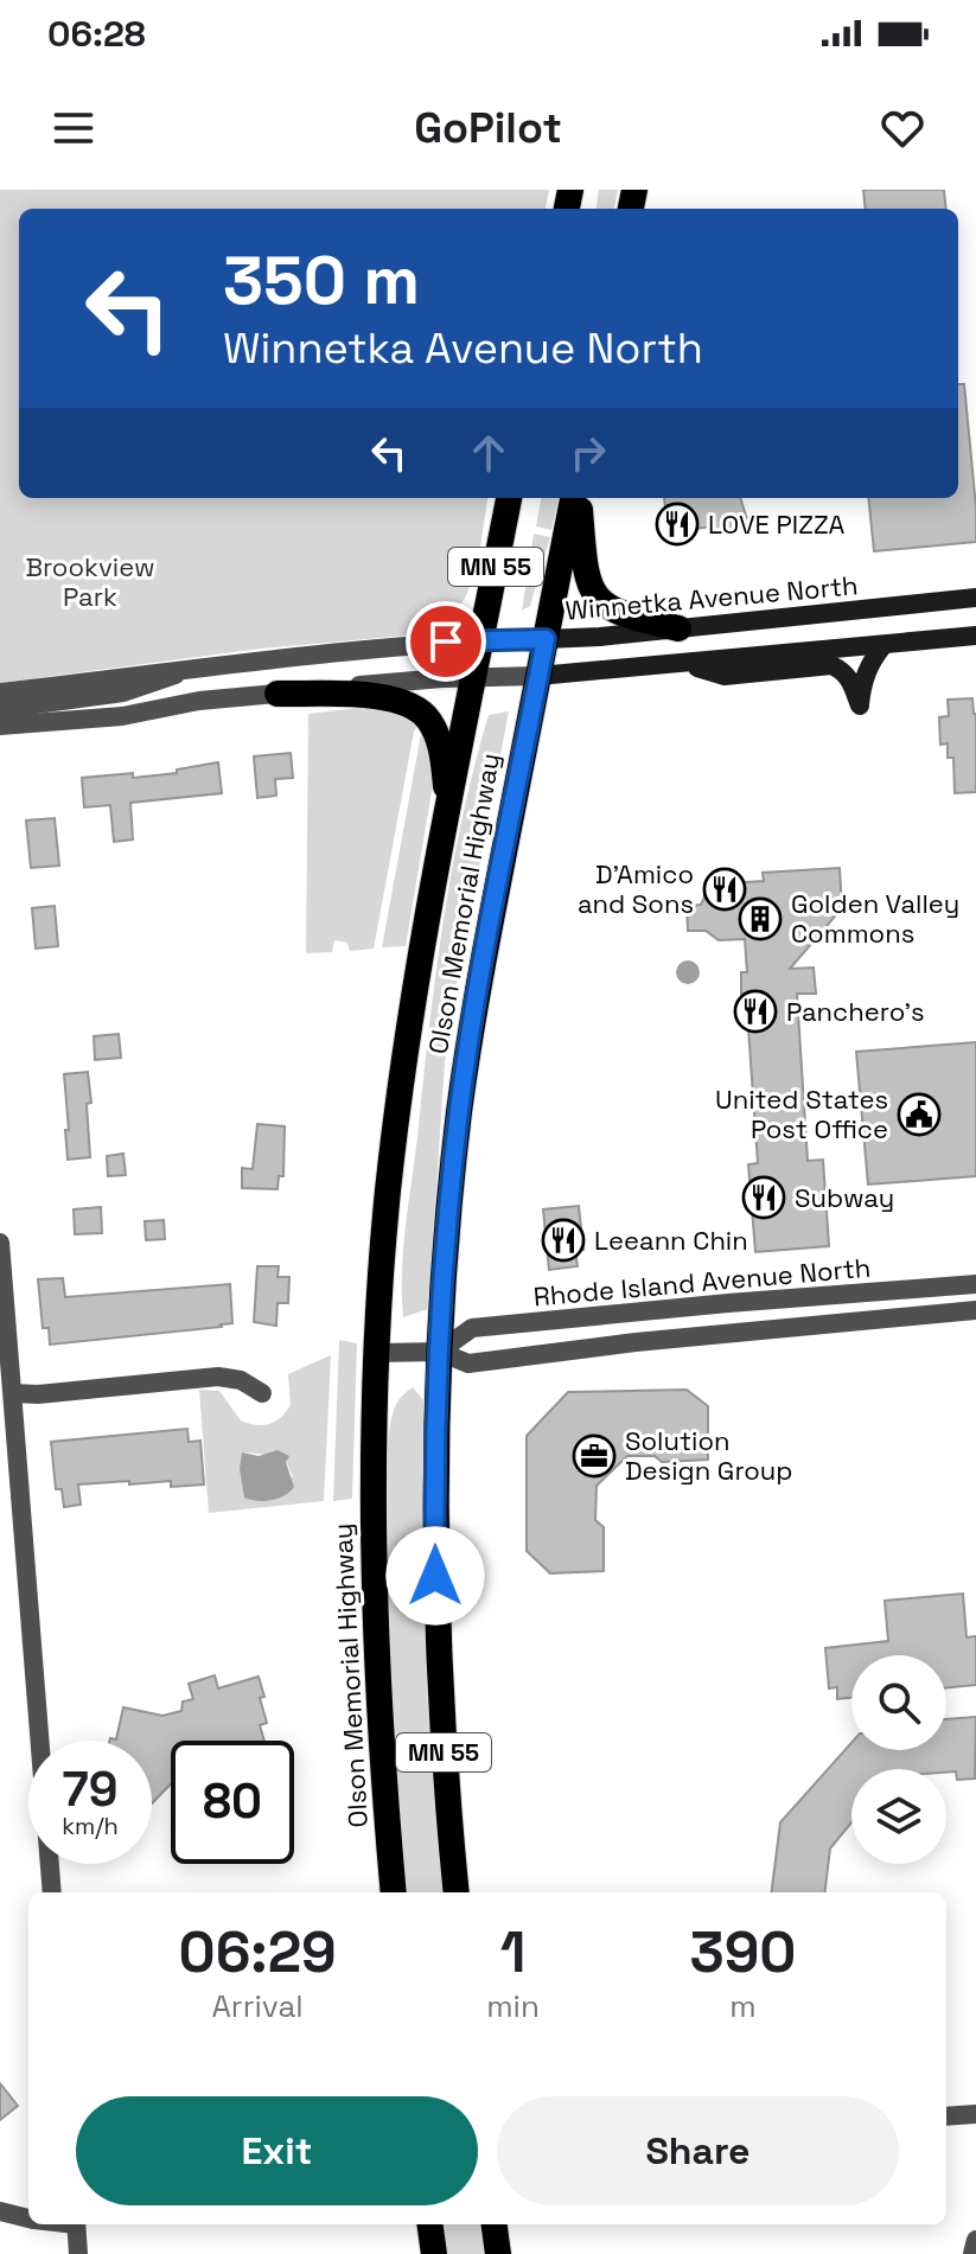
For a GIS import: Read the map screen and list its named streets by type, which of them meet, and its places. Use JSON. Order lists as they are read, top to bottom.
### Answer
{
  "streets": {
    "highway": ["MN 55", "Olson Memorial Highway"],
    "main road": ["Winnetka Avenue North"],
    "street": ["Rhode Island Avenue North"]
  },
  "crossings": [
    ["Winnetka Avenue North", "Olson Memorial Highway"],
    ["Olson Memorial Highway", "Rhode Island Avenue North"]
  ],
  "parks": ["Brookview Park"],
  "places": {
    "restaurant": [
      "LOVE PIZZA",
      "D'Amico and Sons",
      "Panchero's",
      "Subway",
      "Leeann Chin"
    ],
    "building": ["Golden Valley Commons"],
    "public building": ["United States Post Office"],
    "office": ["Solution Design Group"]
  },
  "page": {
    "status": "06:28",
    "header": "GoPilot",
    "turn": ["350 m", "Winnetka Avenue North"],
    "speed": "79 km/h",
    "limit": "80",
    "eta": [
      "06:29",
      "Arrival",
      "1",
      "min",
      "390",
      "m"
    ],
    "buttons": ["Exit", "Share"]
  }
}
